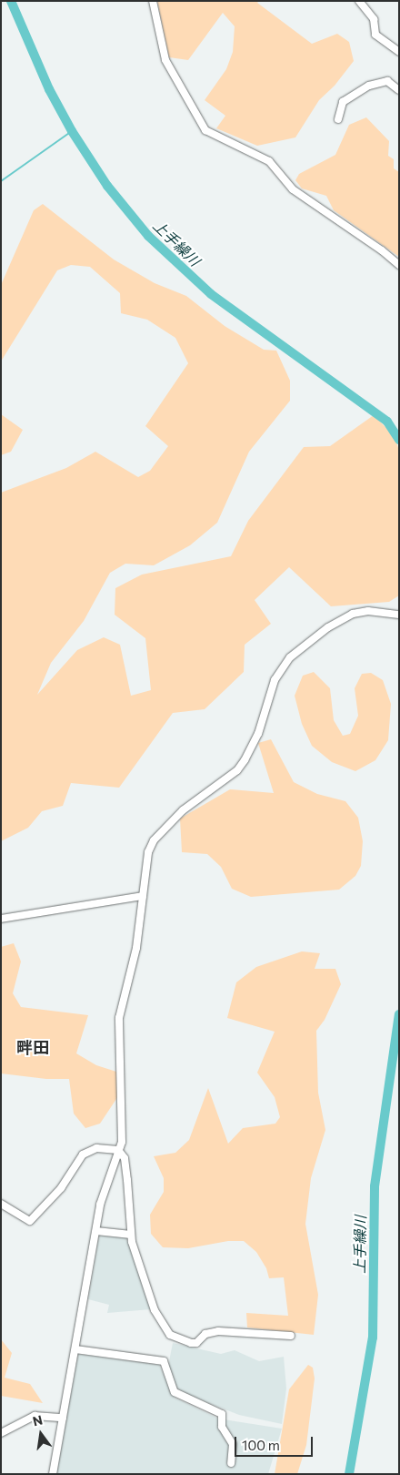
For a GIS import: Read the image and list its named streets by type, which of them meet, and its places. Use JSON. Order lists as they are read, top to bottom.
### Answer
{
  "districts": ["畔田"],
  "water": ["上手繰川"],
  "scale_bar": "100 m",
  "north": "top"
}
